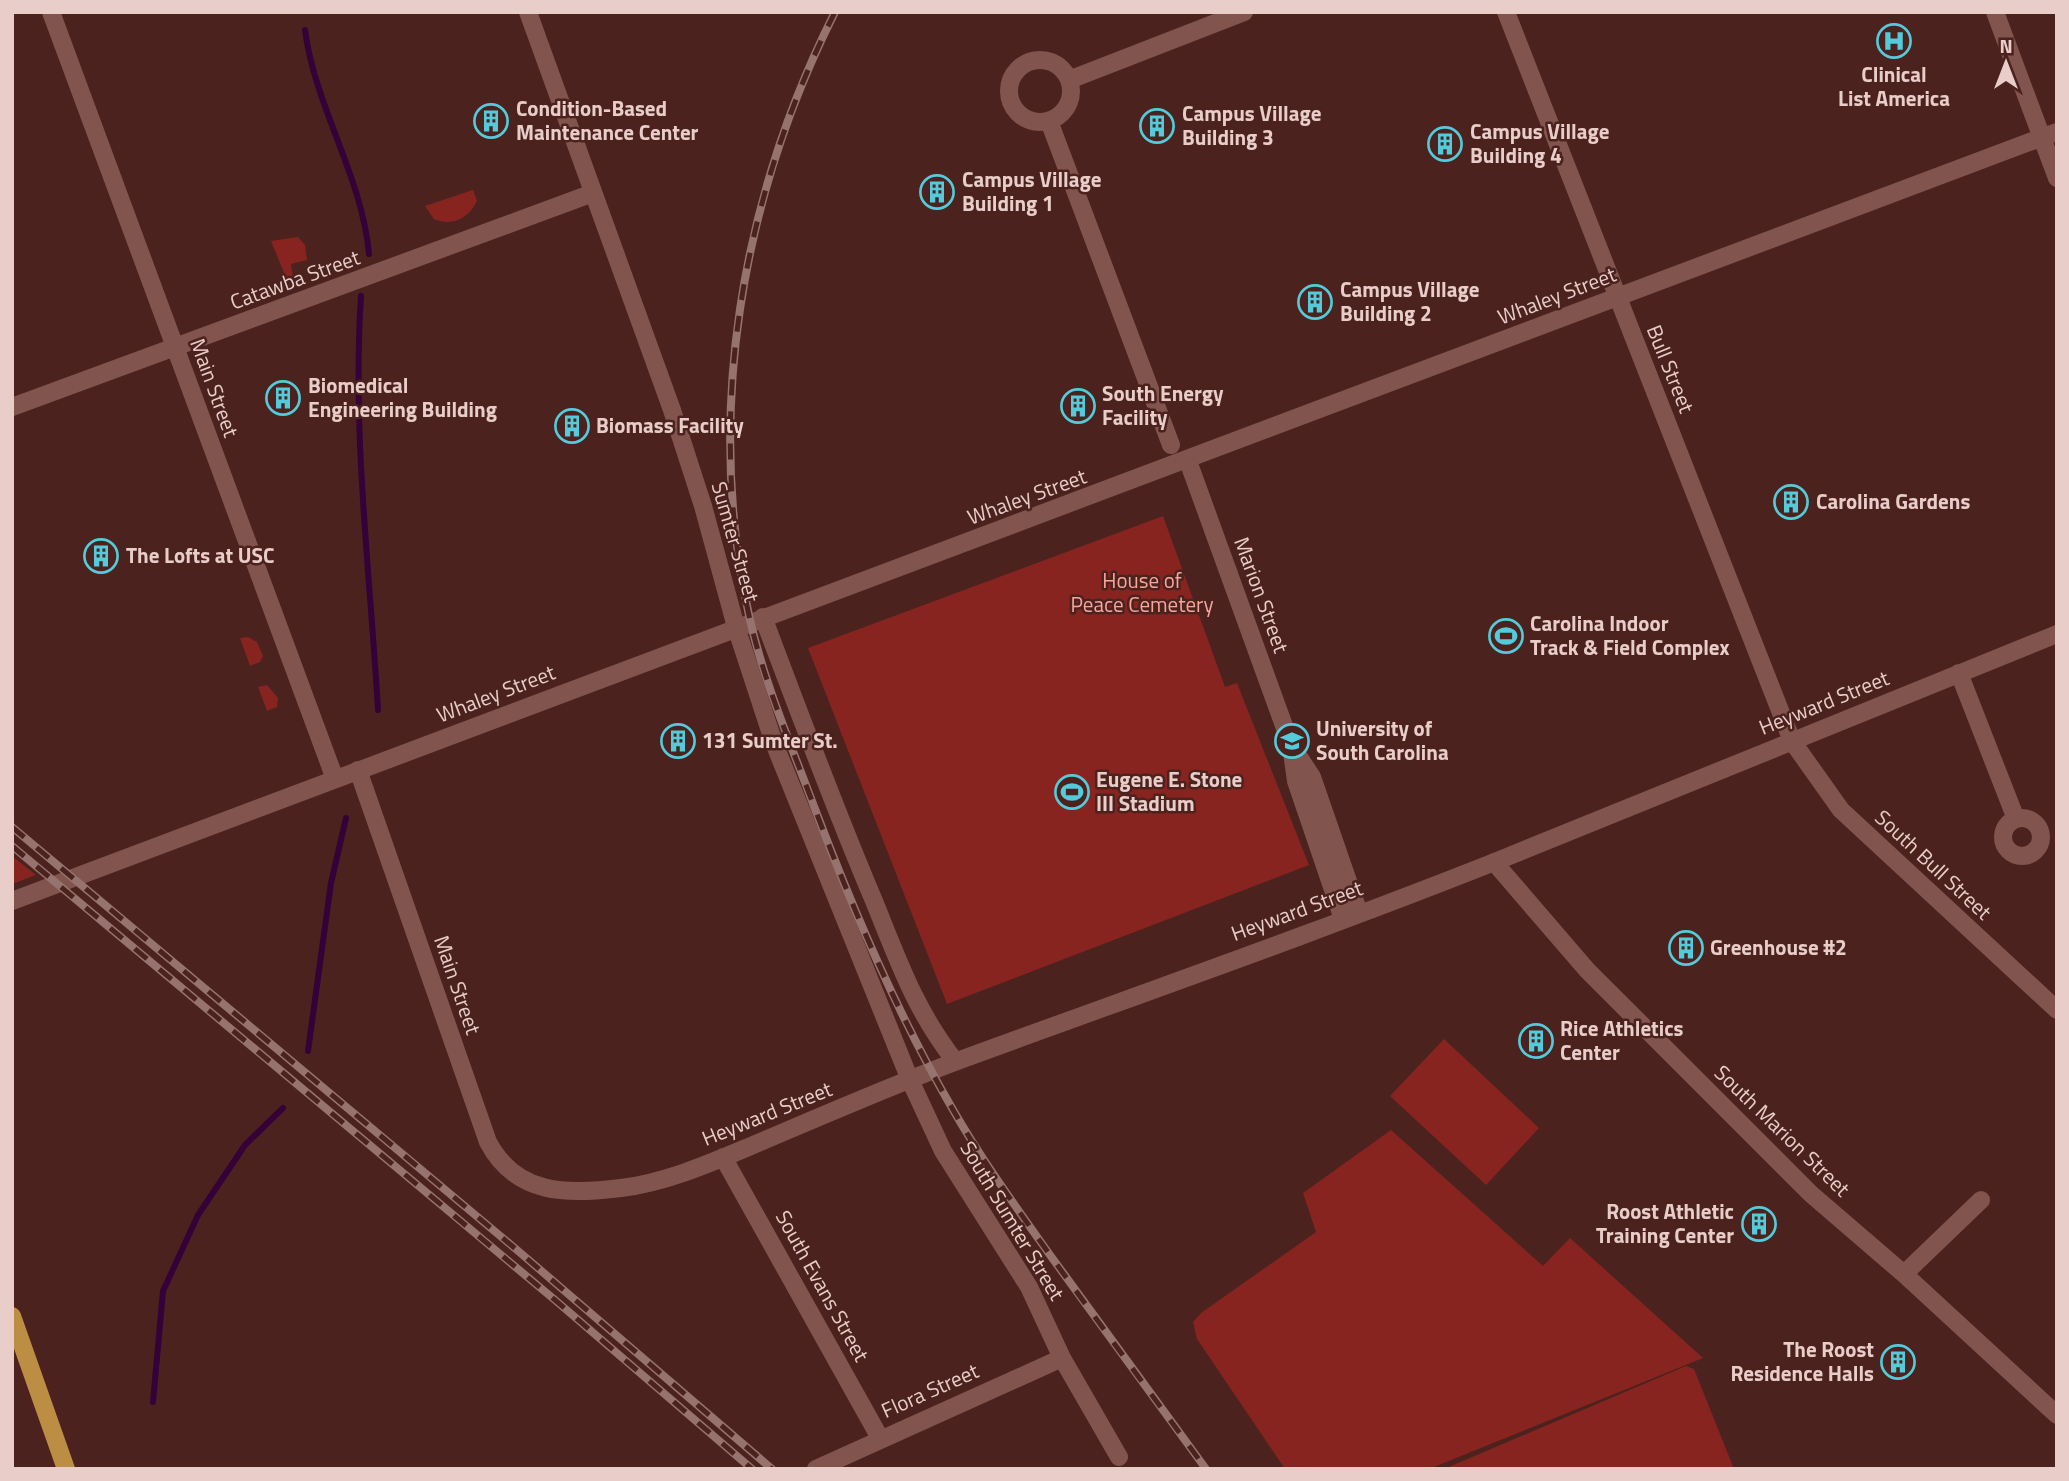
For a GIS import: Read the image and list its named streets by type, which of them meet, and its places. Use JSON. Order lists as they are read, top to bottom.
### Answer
{
  "streets": {
    "street": [
      "Catawba Street",
      "Whaley Street",
      "Bull Street",
      "Main Street",
      "Sumter Street",
      "Marion Street",
      "Heyward Street",
      "South Bull Street",
      "South Marion Street",
      "South Sumter Street",
      "South Evans Street",
      "Flora Street"
    ]
  },
  "crossings": [
    ["Catawba Street", "Main Street"],
    ["Catawba Street", "Sumter Street"],
    ["Whaley Street", "Bull Street"],
    ["Whaley Street", "Main Street"],
    ["Whaley Street", "Sumter Street"],
    ["Whaley Street", "Marion Street"],
    ["Bull Street", "Heyward Street"],
    ["Bull Street", "South Bull Street"],
    ["Main Street", "Heyward Street"],
    ["Sumter Street", "Heyward Street"],
    ["Sumter Street", "South Sumter Street"],
    ["Marion Street", "Heyward Street"],
    ["Heyward Street", "South Bull Street"],
    ["Heyward Street", "South Marion Street"],
    ["Heyward Street", "South Sumter Street"],
    ["Heyward Street", "South Evans Street"],
    ["South Sumter Street", "Flora Street"],
    ["South Evans Street", "Flora Street"]
  ],
  "parks": ["House of Peace Cemetery"],
  "places": {
    "hospital": ["Clinical List America"],
    "building": [
      "Condition-Based Maintenance Center",
      "Campus Village Building 3",
      "Campus Village Building 4",
      "Campus Village Building 1",
      "Campus Village Building 2",
      "Biomedical Engineering Building",
      "South Energy Facility",
      "Biomass Facility",
      "Carolina Gardens",
      "The Lofts at USC",
      "131 Sumter St.",
      "Greenhouse #2",
      "Rice Athletics Center",
      "Roost Athletic Training Center",
      "The Roost Residence Halls"
    ],
    "sports": ["Carolina Indoor Track & Field Complex", "Eugene E. Stone III Stadium"],
    "school or university": ["University of South Carolina"]
  },
  "north": "top"
}
